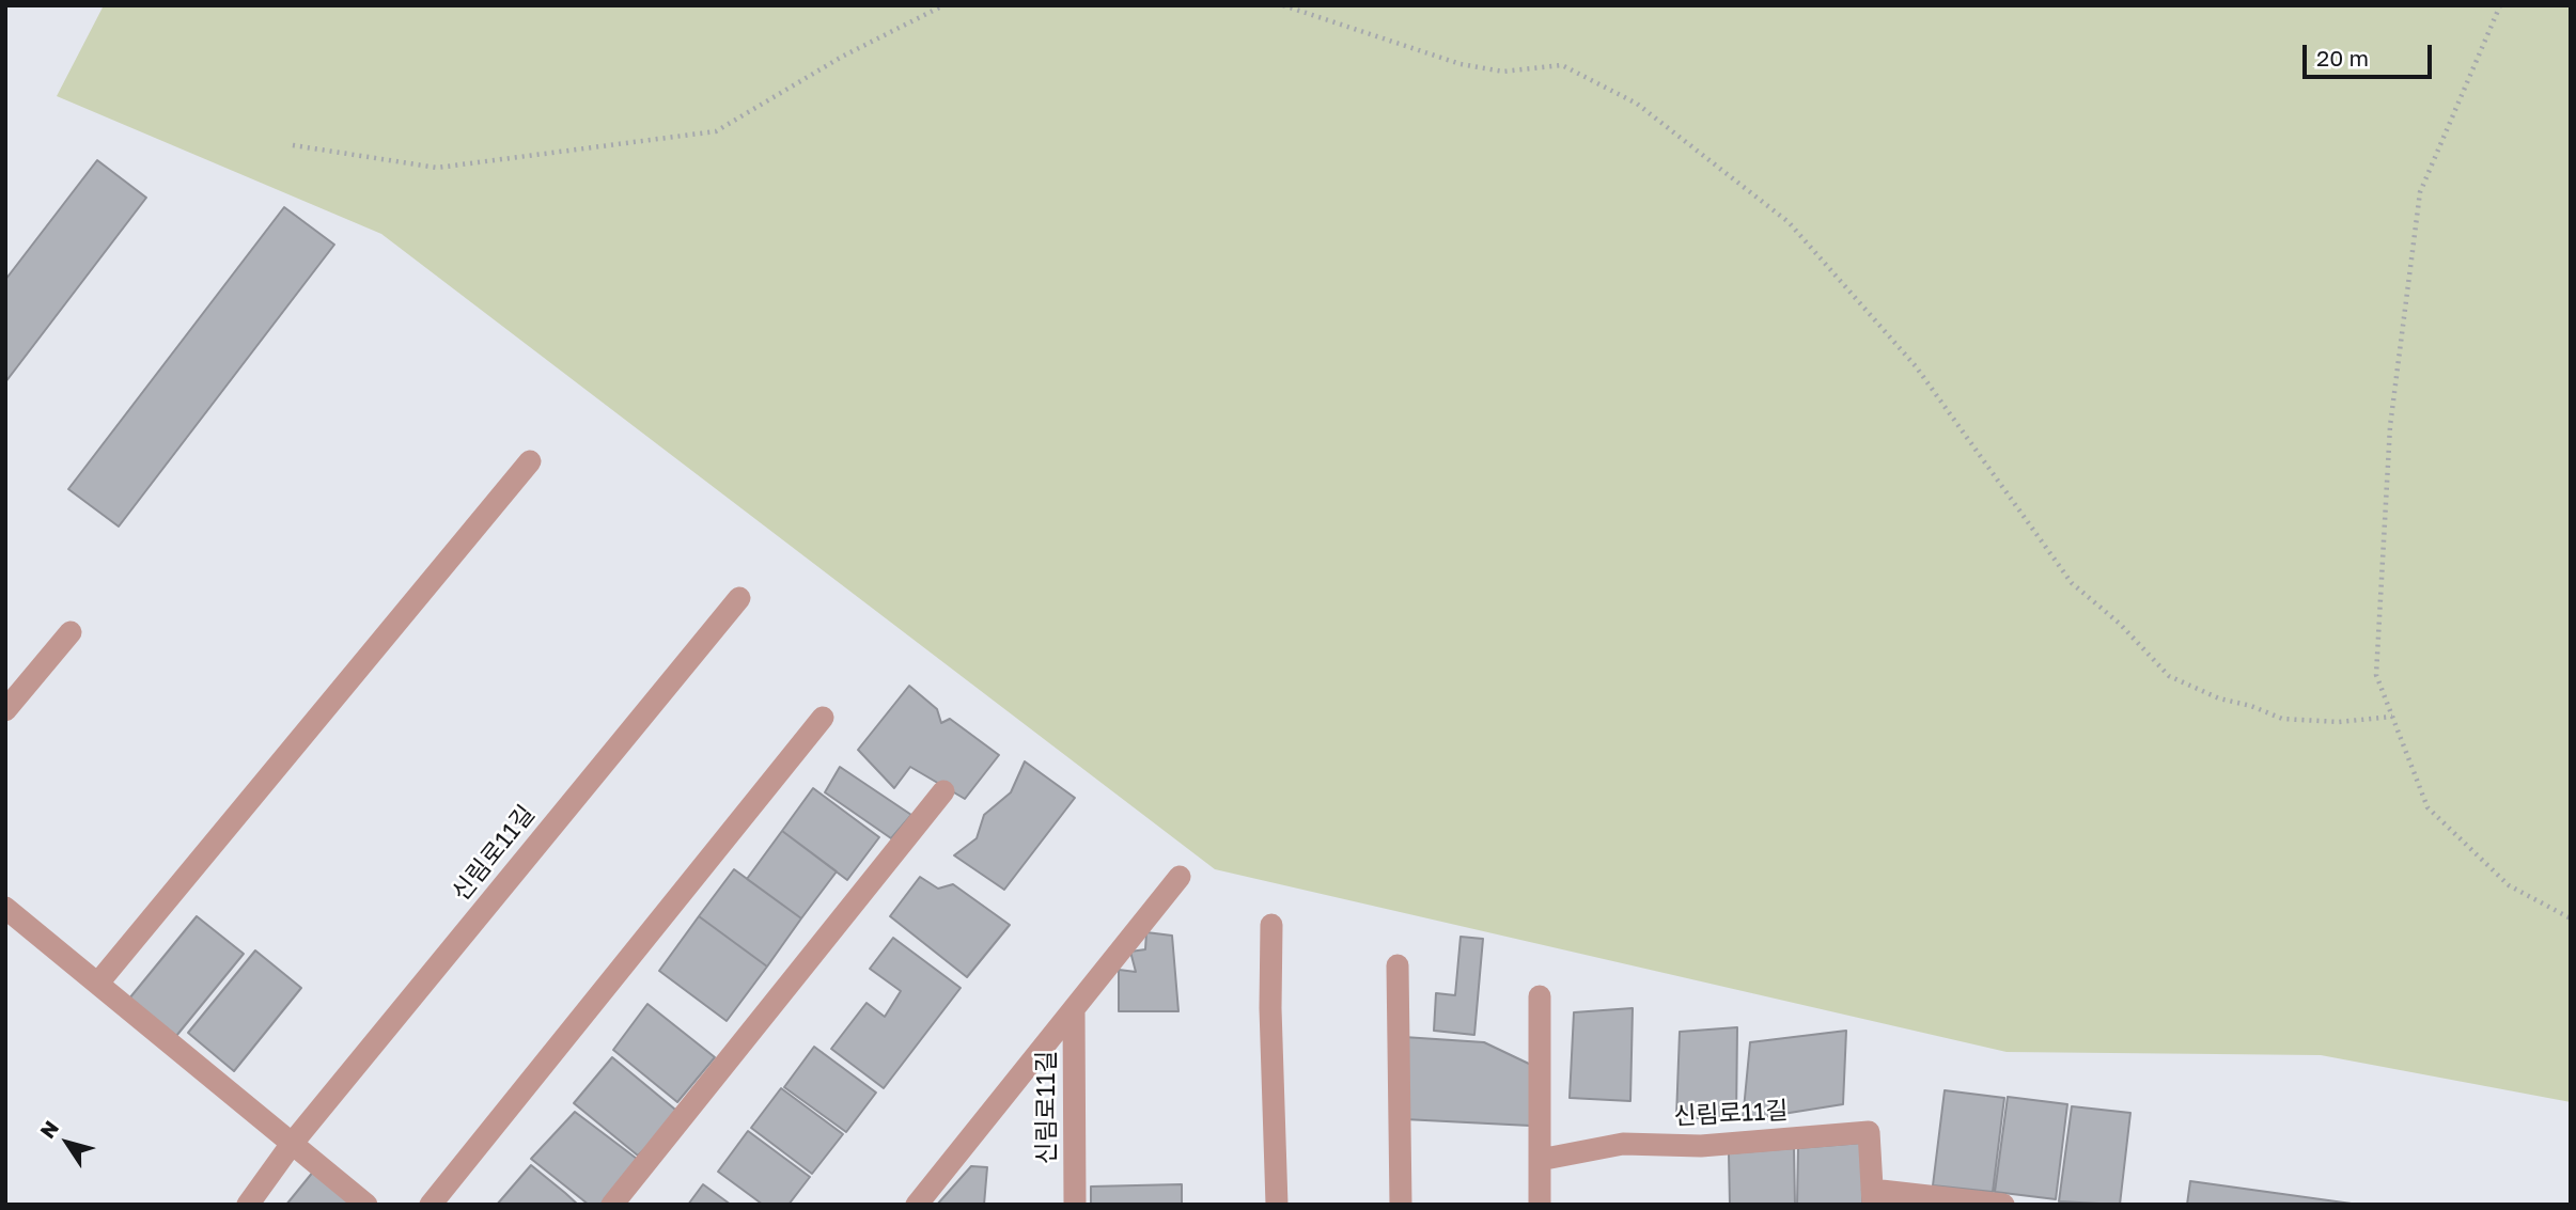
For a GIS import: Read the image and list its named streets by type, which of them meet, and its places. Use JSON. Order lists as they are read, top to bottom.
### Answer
{
  "streets": {
    "street": ["신림로11길"]
  },
  "scale_bar": "20 m",
  "north": "top left"
}
